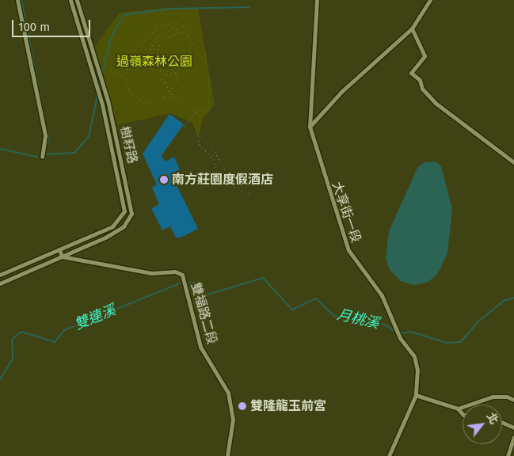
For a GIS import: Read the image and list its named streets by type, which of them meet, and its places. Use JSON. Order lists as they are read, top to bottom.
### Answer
{
  "streets": {
    "street": ["樹籽路", "大享街一段", "雙福路二段"]
  },
  "crossings": [
    ["樹籽路", "雙福路二段"]
  ],
  "water": ["雙連溪", "月桃溪"],
  "parks": ["過嶺森林公園"],
  "places": ["南方莊園度假酒店", "雙隆龍玉前宮"],
  "scale_bar": "100 m",
  "north": "top right"
}
